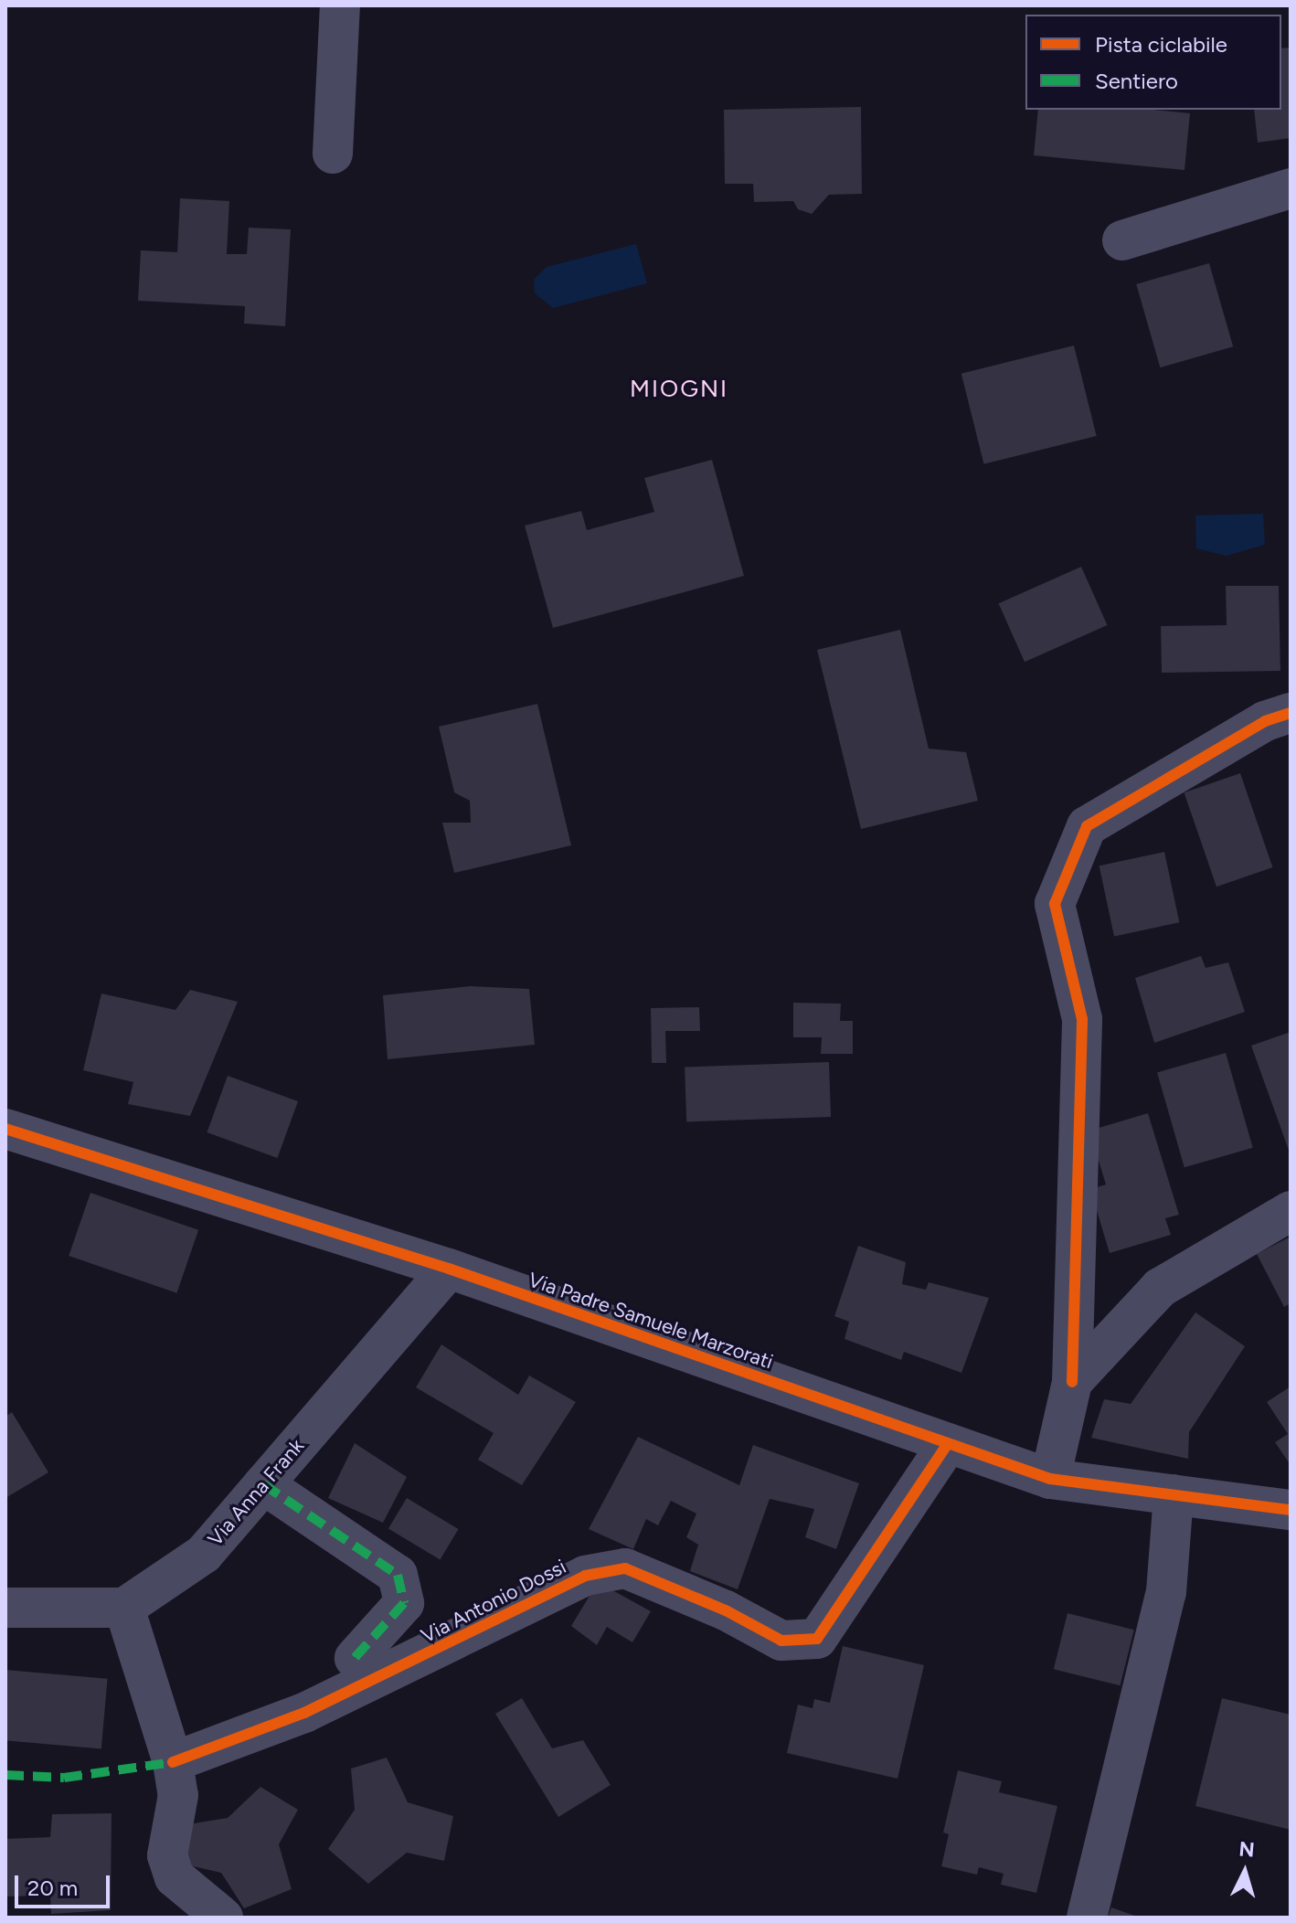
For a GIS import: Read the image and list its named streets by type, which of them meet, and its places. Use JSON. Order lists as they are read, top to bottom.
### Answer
{
  "streets": {
    "street": ["Via Padre Samuele Marzorati", "Via Anna Frank", "Via Antonio Dossi"]
  },
  "crossings": [
    ["Via Padre Samuele Marzorati", "Via Anna Frank"],
    ["Via Padre Samuele Marzorati", "Via Antonio Dossi"]
  ],
  "districts": ["MIOGNI"],
  "legend": ["Pista ciclabile", "Sentiero"],
  "scale_bar": "20 m",
  "north": "top"
}
